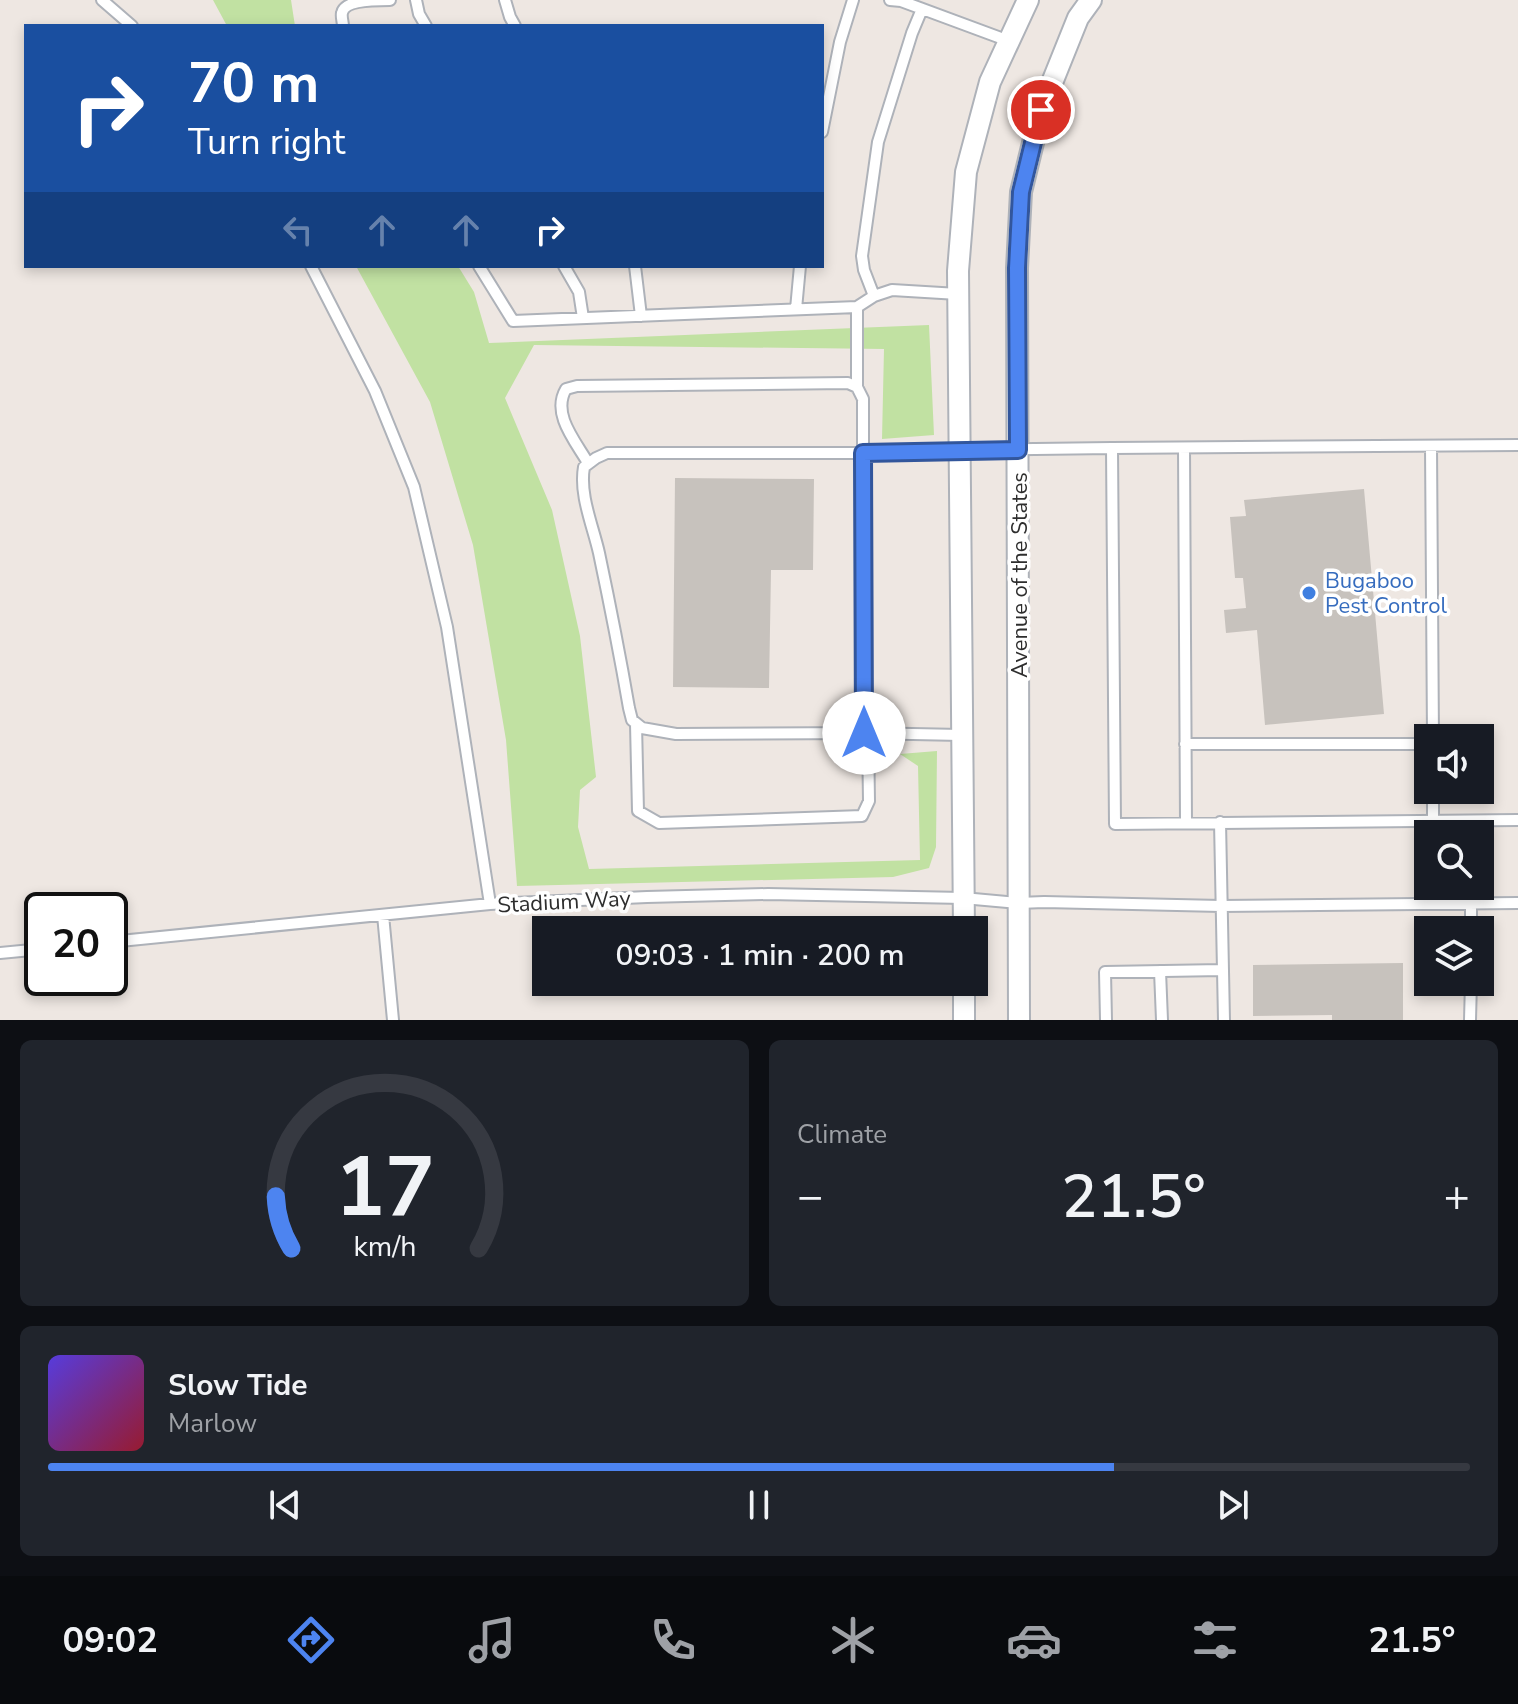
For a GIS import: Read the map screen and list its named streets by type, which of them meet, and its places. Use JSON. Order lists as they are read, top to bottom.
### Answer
{
  "streets": {
    "street": ["Avenue of the States"],
    "lane": ["Stadium Way"]
  },
  "crossings": [
    ["Avenue of the States", "Stadium Way"]
  ],
  "places": ["Bugaboo Pest Control"],
  "page": {
    "turn": ["70 m", "Turn right"],
    "limit": "20",
    "trip": "09:03 · 1 min · 200 m",
    "tile": "Climate",
    "heat": ["−", "21.5°", "+"],
    "song": ["Slow Tide", "Marlow"],
    "tabs": ["09:02", "21.5°"],
    "gauge": ["17", "km/h"]
  }
}
